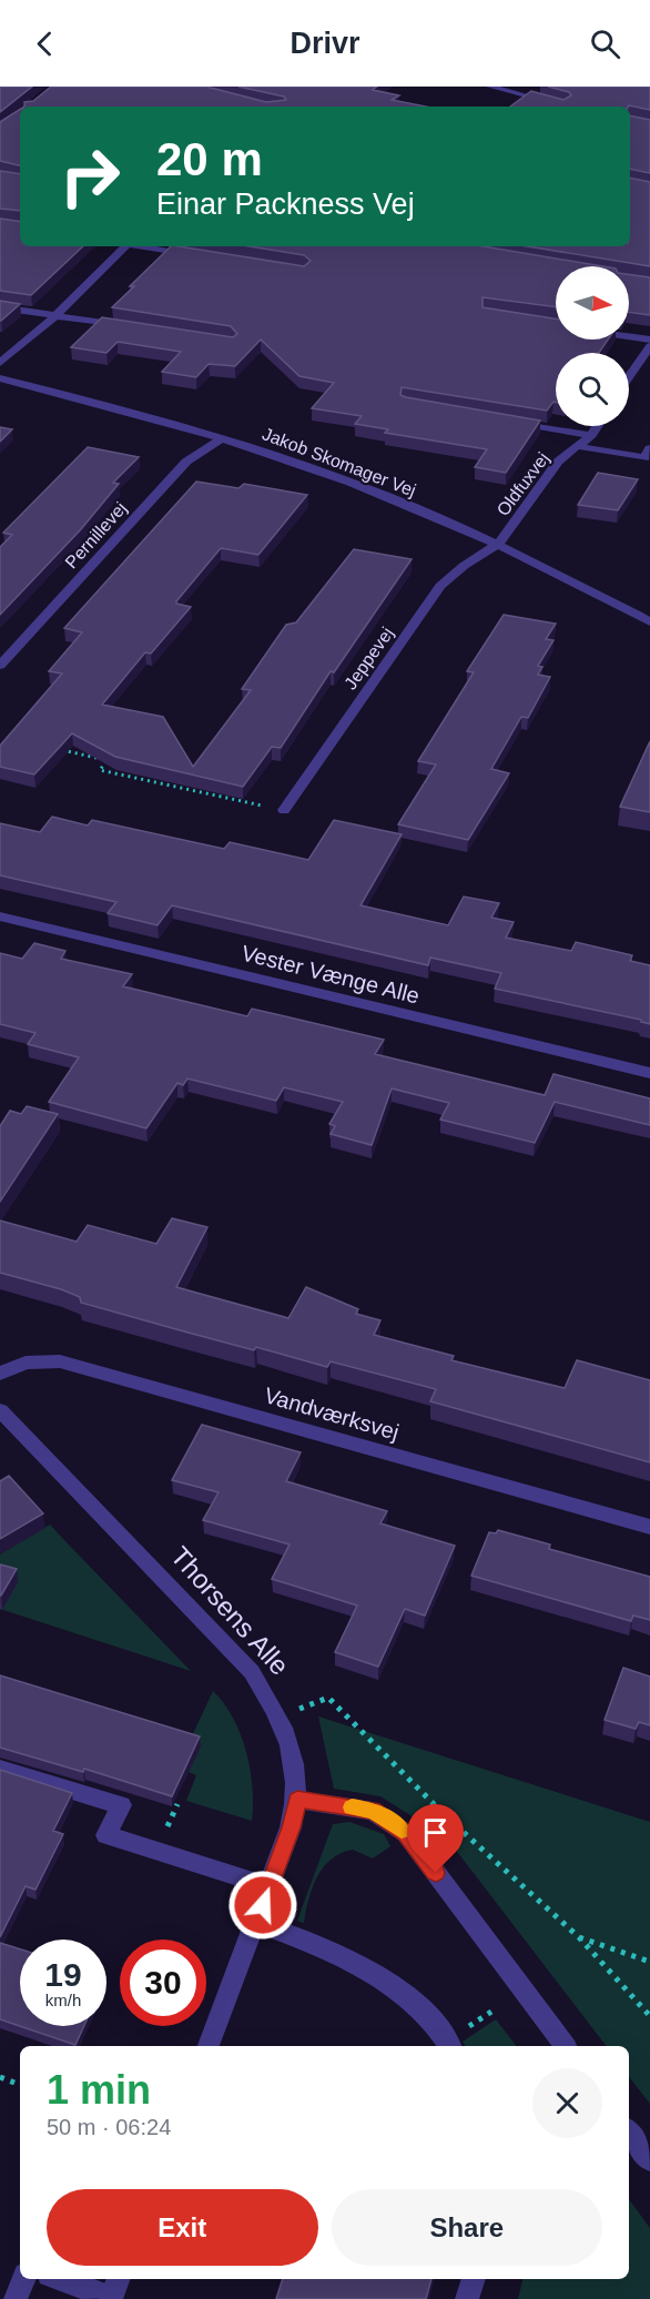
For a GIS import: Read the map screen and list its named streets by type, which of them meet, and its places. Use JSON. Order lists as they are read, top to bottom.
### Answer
{
  "streets": {
    "street": [
      "Jakob Skomager Vej",
      "Oldfuxvej",
      "Pernillevej",
      "Jeppevej",
      "Vester Vænge Alle",
      "Vandværksvej",
      "Thorsens Alle"
    ]
  },
  "crossings": [
    ["Jakob Skomager Vej", "Oldfuxvej"],
    ["Jakob Skomager Vej", "Pernillevej"],
    ["Jakob Skomager Vej", "Jeppevej"],
    ["Oldfuxvej", "Jeppevej"]
  ],
  "north": "right",
  "page": {
    "header": "Drivr",
    "turn": ["20 m", "Einar Packness Vej"],
    "speed": "19 km/h",
    "limit": "30",
    "heading": ["1 min", "50 m · 06:24"],
    "buttons": ["Exit", "Share"]
  }
}
